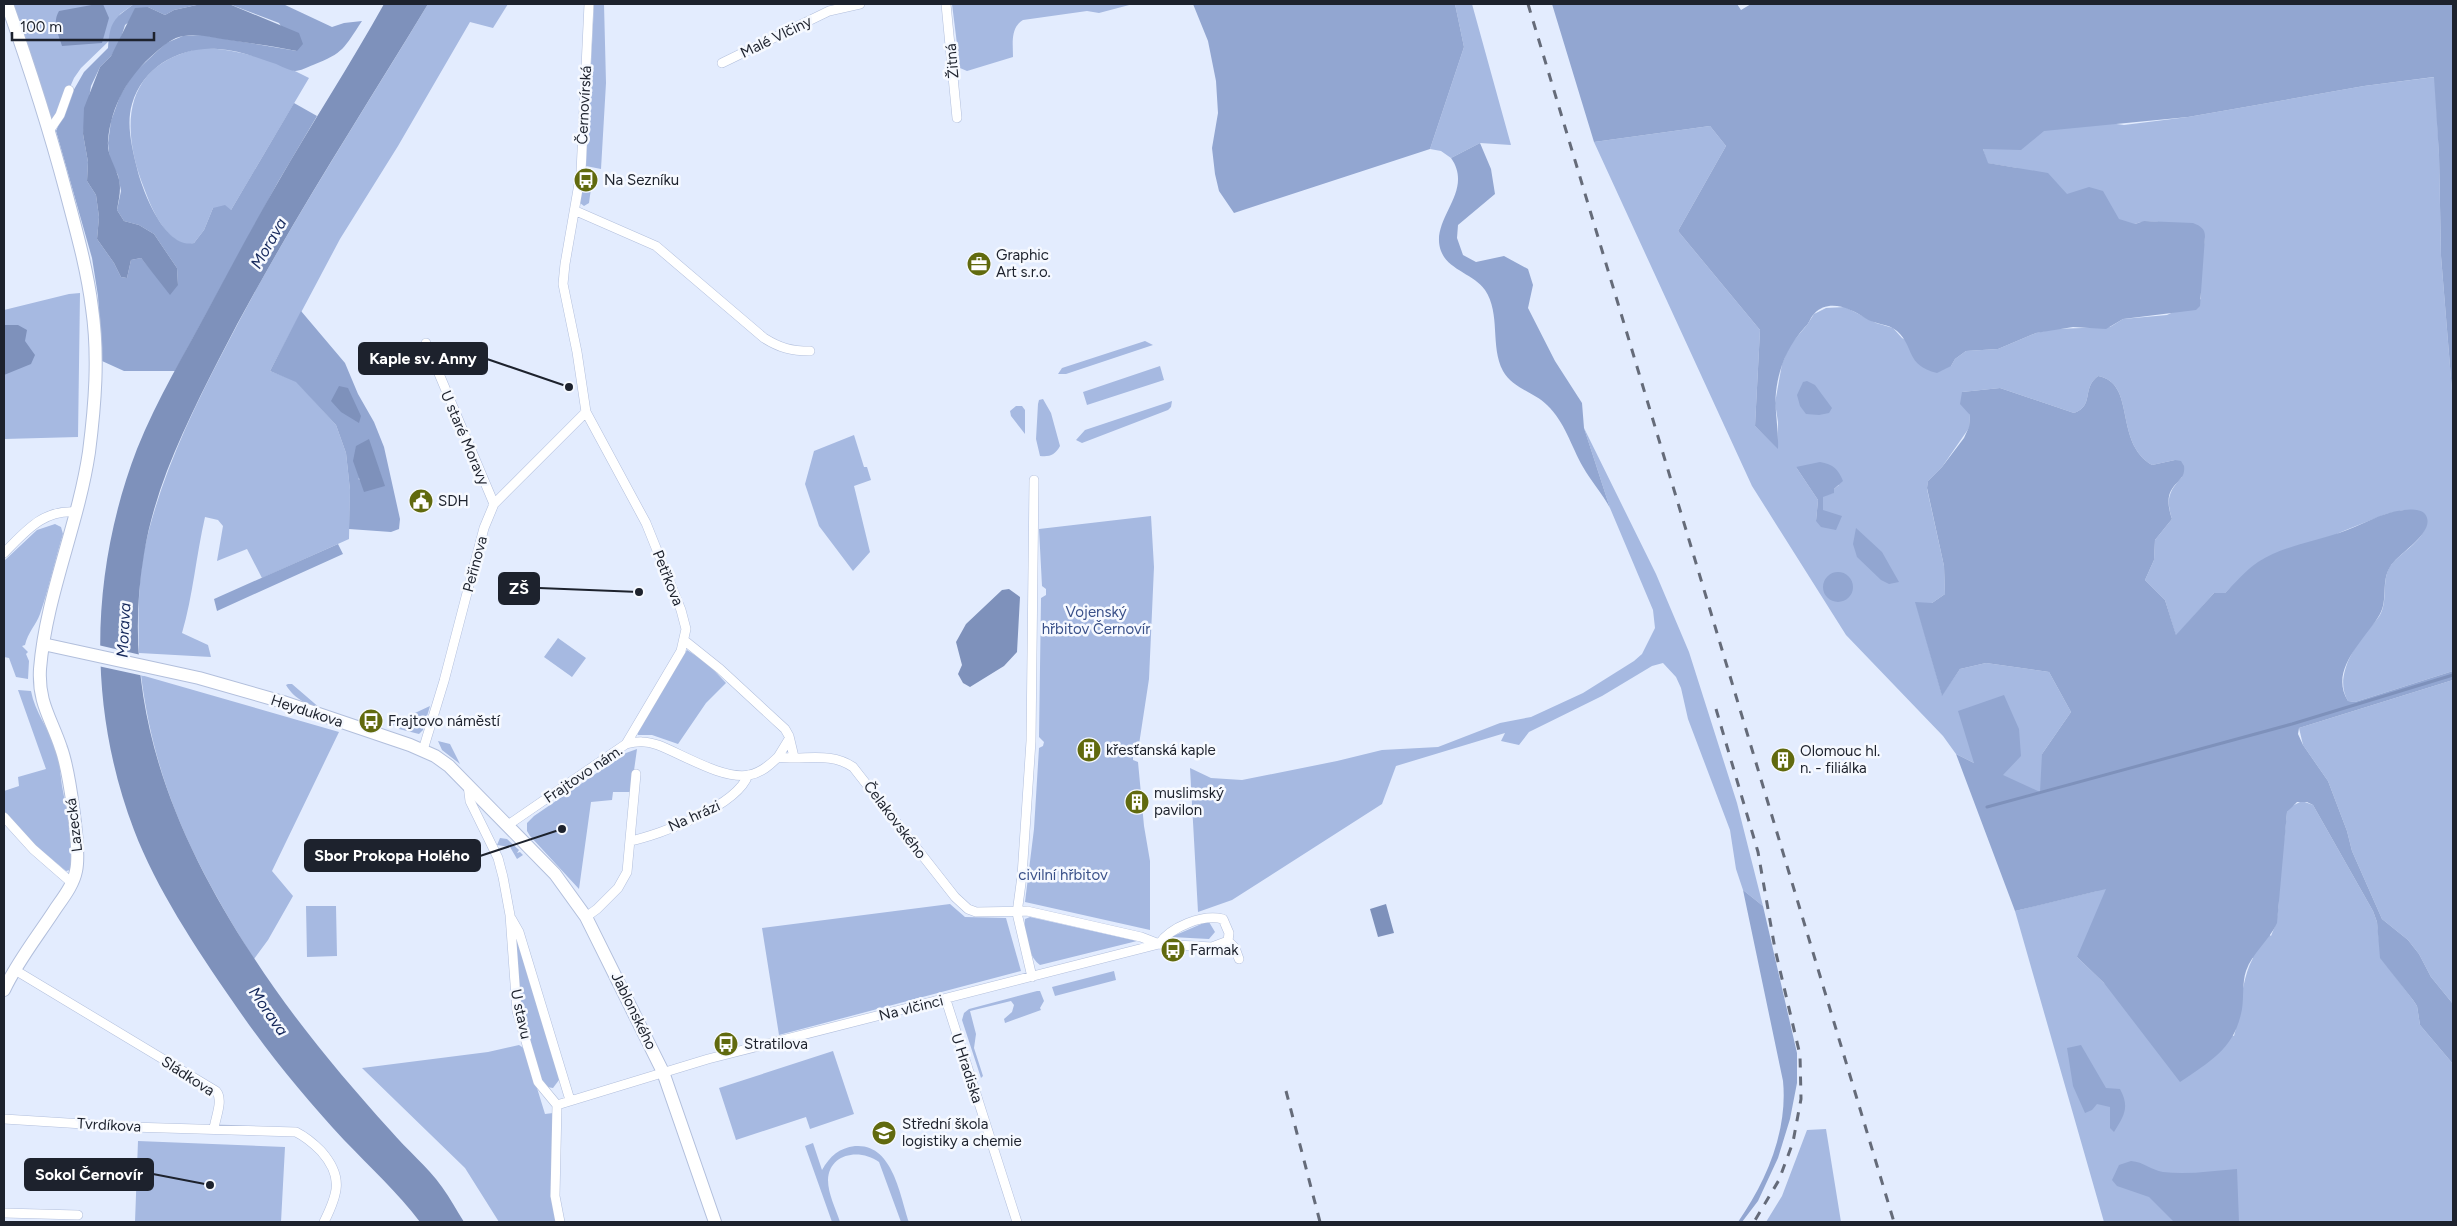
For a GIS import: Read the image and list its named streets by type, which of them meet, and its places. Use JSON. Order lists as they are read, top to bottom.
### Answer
{
  "streets": {
    "main road": ["Heydukova", "Lazecká", "Jablonského"],
    "street": [
      "Malé Vlčiny",
      "Žitná",
      "Černovírská",
      "U staré Moravy",
      "Peřinova",
      "Petřkova",
      "Frajtovo nám.",
      "Na hrázi",
      "Čelakovského",
      "Na vlčinci",
      "U stavu",
      "U Hradiska",
      "Sládkova",
      "Tvrdíkova"
    ]
  },
  "crossings": [
    ["Černovírská", "Peřinova"],
    ["Černovírská", "Petřkova"],
    ["U staré Moravy", "Peřinova"],
    ["Peřinova", "Petřkova"],
    ["Peřinova", "Heydukova"],
    ["Heydukova", "Frajtovo nám."],
    ["Heydukova", "Lazecká"],
    ["Heydukova", "Jablonského"],
    ["Heydukova", "U stavu"],
    ["Frajtovo nám.", "Na hrázi"],
    ["Frajtovo nám.", "Jablonského"],
    ["Čelakovského", "Na vlčinci"],
    ["Lazecká", "Sládkova"],
    ["Na vlčinci", "Jablonského"],
    ["Na vlčinci", "U Hradiska"],
    ["Sládkova", "Tvrdíkova"]
  ],
  "water": ["Morava"],
  "parks": ["Vojenský hřbitov Černovír", "civilní hřbitov"],
  "places": {
    "bus stop": [
      "Na Sezníku",
      "Frajtovo náměstí",
      "Farmak",
      "Stratilova"
    ],
    "office": ["Graphic Art s.r.o."],
    "other": [
      "Kaple sv. Anny",
      "ZŠ",
      "Sbor Prokopa Holého",
      "Sokol Černovír"
    ],
    "public building": ["SDH"],
    "building": ["křesťanská kaple", "Olomouc hl. n. - filiálka", "muslimský pavilon"],
    "school or university": ["Střední škola logistiky a chemie"]
  },
  "scale_bar": "100 m"
}
